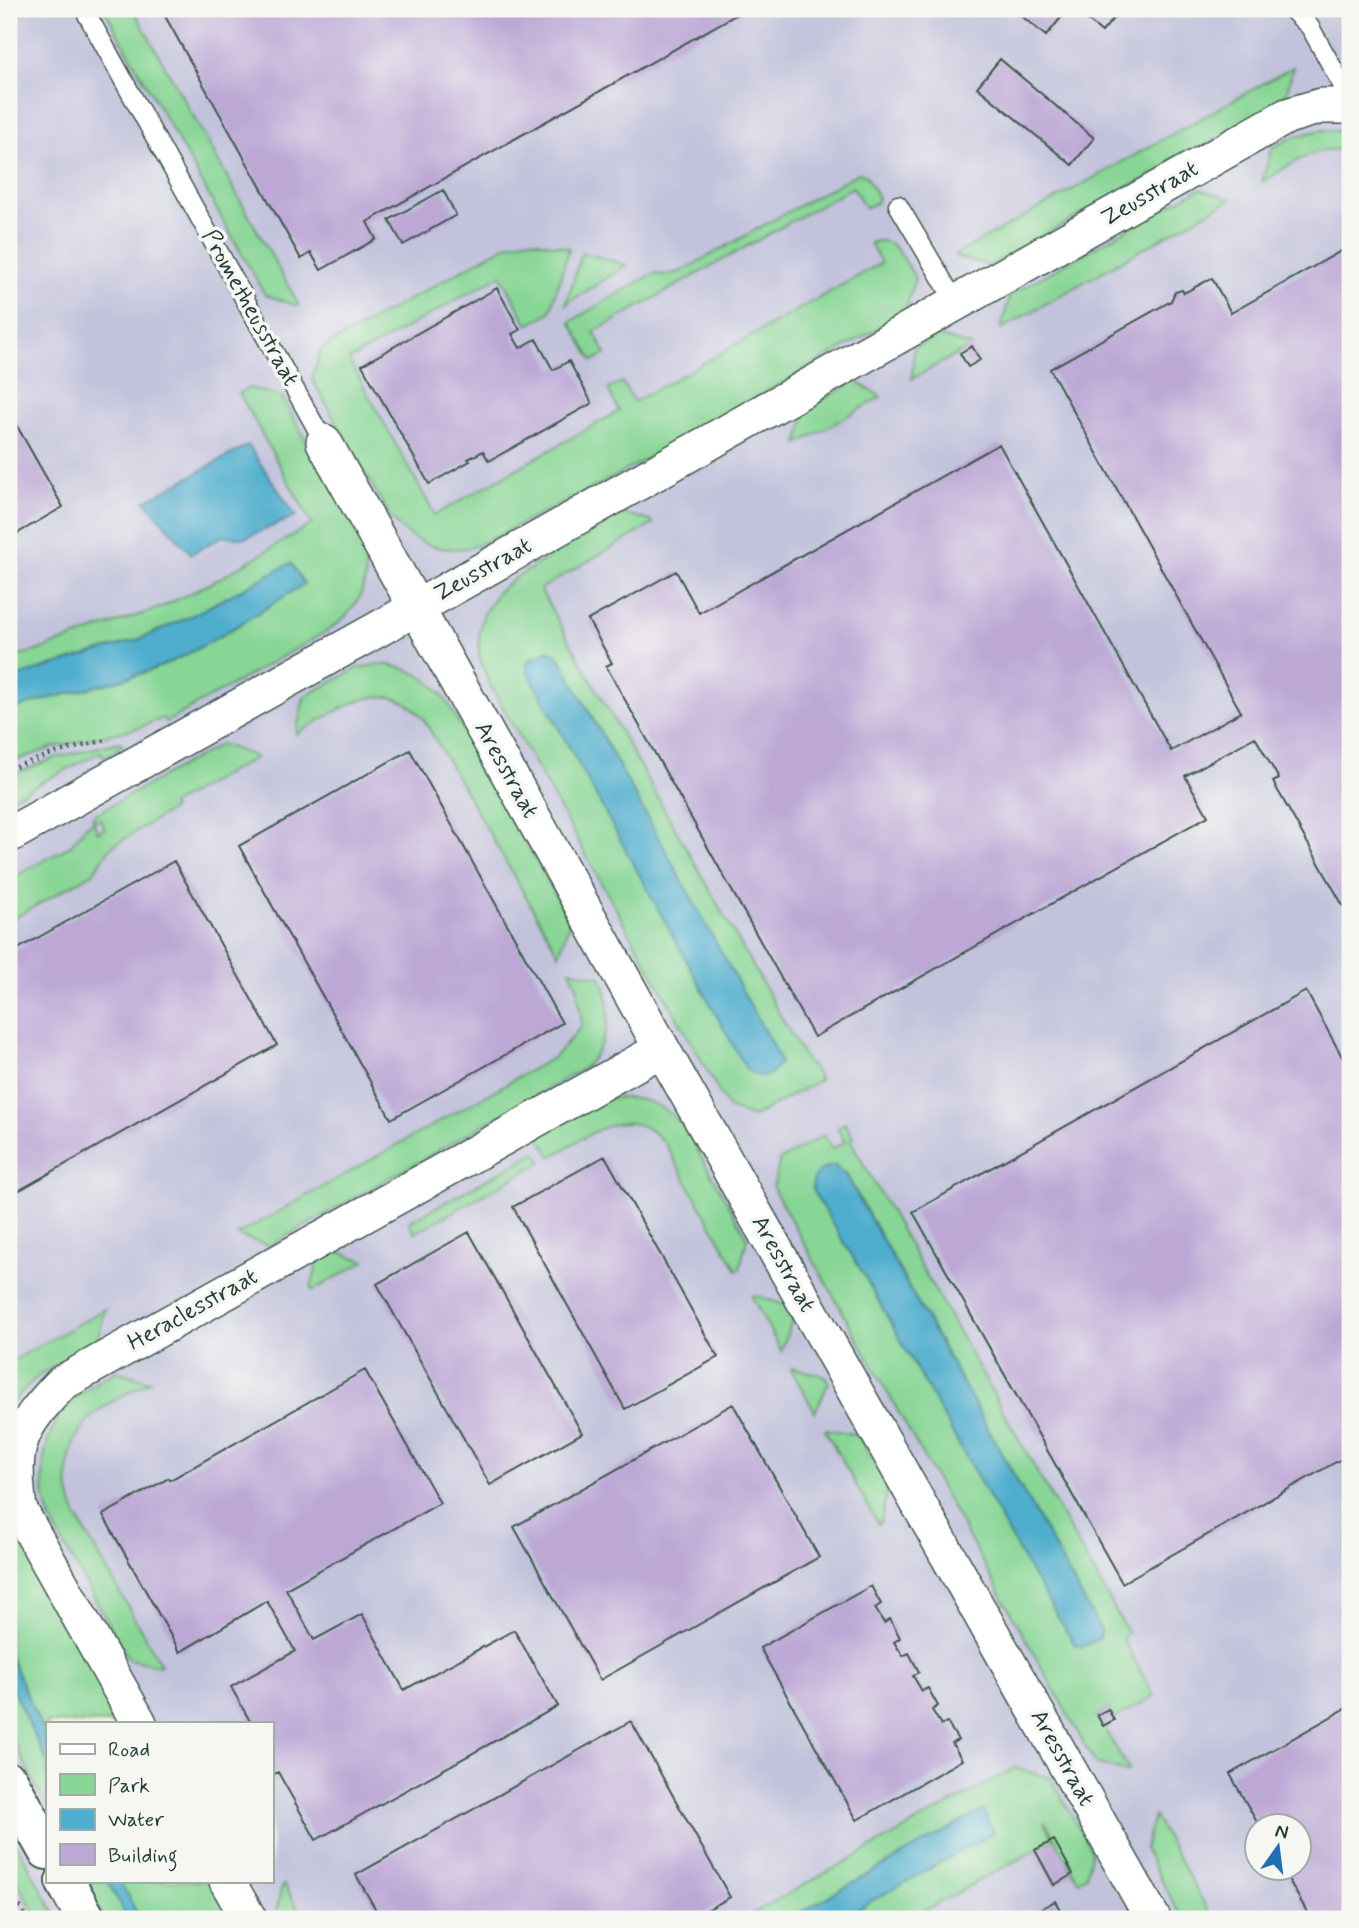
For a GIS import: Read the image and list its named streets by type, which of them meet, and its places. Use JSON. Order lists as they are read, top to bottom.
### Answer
{
  "streets": {
    "street": [
      "Zeusstraat",
      "Prometheusstraat",
      "Aresstraat",
      "Heraclesstraat"
    ]
  },
  "crossings": [
    ["Zeusstraat", "Prometheusstraat"],
    ["Zeusstraat", "Aresstraat"],
    ["Prometheusstraat", "Aresstraat"],
    ["Aresstraat", "Heraclesstraat"]
  ],
  "legend": [
    "Road",
    "Park",
    "Water",
    "Building"
  ],
  "north": "top"
}
